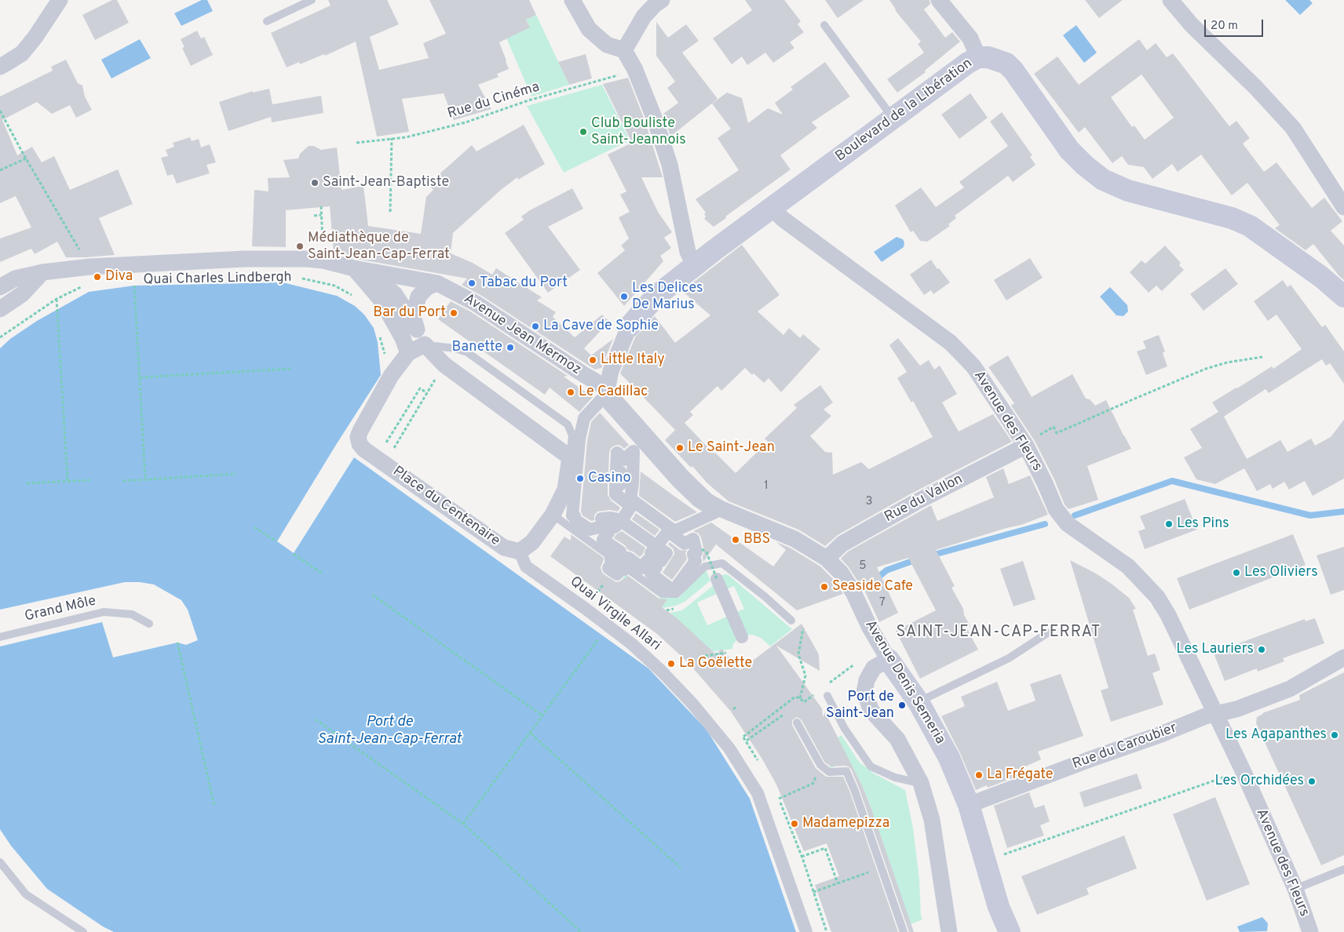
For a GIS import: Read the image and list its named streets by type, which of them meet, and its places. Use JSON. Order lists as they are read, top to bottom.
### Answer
{
  "streets": {
    "main road": ["Boulevard de la Libération", "Avenue Denis Semeria"],
    "street": [
      "Avenue Jean Mermoz",
      "Avenue des Fleurs",
      "Rue du Vallon",
      "Place du Centenaire",
      "Quai Virgile Allari",
      "Rue du Caroubier"
    ],
    "lane": ["Grand Môle"],
    "path": ["Rue du Cinéma", "Quai Charles Lindbergh"]
  },
  "crossings": [
    ["Boulevard de la Libération", "Avenue des Fleurs"],
    ["Avenue Jean Mermoz", "Place du Centenaire"],
    ["Avenue Jean Mermoz", "Avenue Denis Semeria"],
    ["Avenue des Fleurs", "Rue du Vallon"],
    ["Avenue des Fleurs", "Rue du Caroubier"],
    ["Rue du Vallon", "Avenue Denis Semeria"],
    ["Place du Centenaire", "Quai Virgile Allari"],
    ["Avenue Denis Semeria", "Rue du Caroubier"]
  ],
  "districts": ["SAINT-JEAN-CAP-FERRAT"],
  "water": ["Port de Saint-Jean-Cap-Ferrat"],
  "places": [
    "Club Bouliste Saint-Jeannois",
    "Saint-Jean-Baptiste",
    "Médiathèque de Saint-Jean-Cap-Ferrat",
    "Diva",
    "Tabac du Port",
    "Les Delices De Marius",
    "Bar du Port",
    "La Cave de Sophie",
    "Banette",
    "Little Italy",
    "Le Cadillac",
    "Le Saint-Jean",
    "Casino",
    "Les Pins",
    "BBS",
    "Les Oliviers",
    "Seaside Cafe",
    "Les Lauriers",
    "La Goëlette",
    "Port de Saint-Jean",
    "Les Agapanthes",
    "La Frégate",
    "Les Orchidées",
    "Madamepizza"
  ],
  "house_numbers": [
    "1",
    "3",
    "5",
    "7"
  ],
  "scale_bar": "20 m"
}
